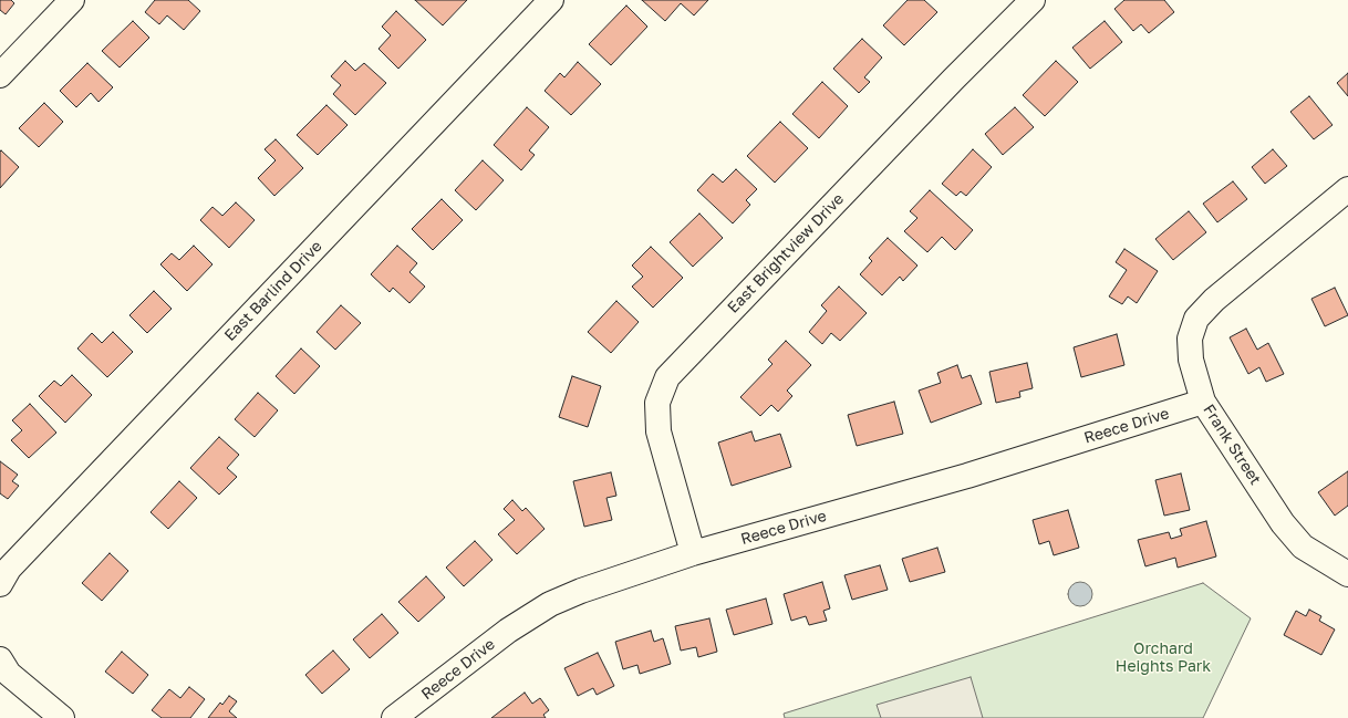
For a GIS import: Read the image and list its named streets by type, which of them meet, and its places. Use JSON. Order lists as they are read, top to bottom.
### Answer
{
  "streets": {
    "street": [
      "East Brightview Drive",
      "East Barlind Drive",
      "Reece Drive",
      "Frank Street"
    ]
  },
  "crossings": [
    ["East Brightview Drive", "Reece Drive"],
    ["Reece Drive", "Frank Street"]
  ],
  "parks": ["Orchard Heights Park"]
}
